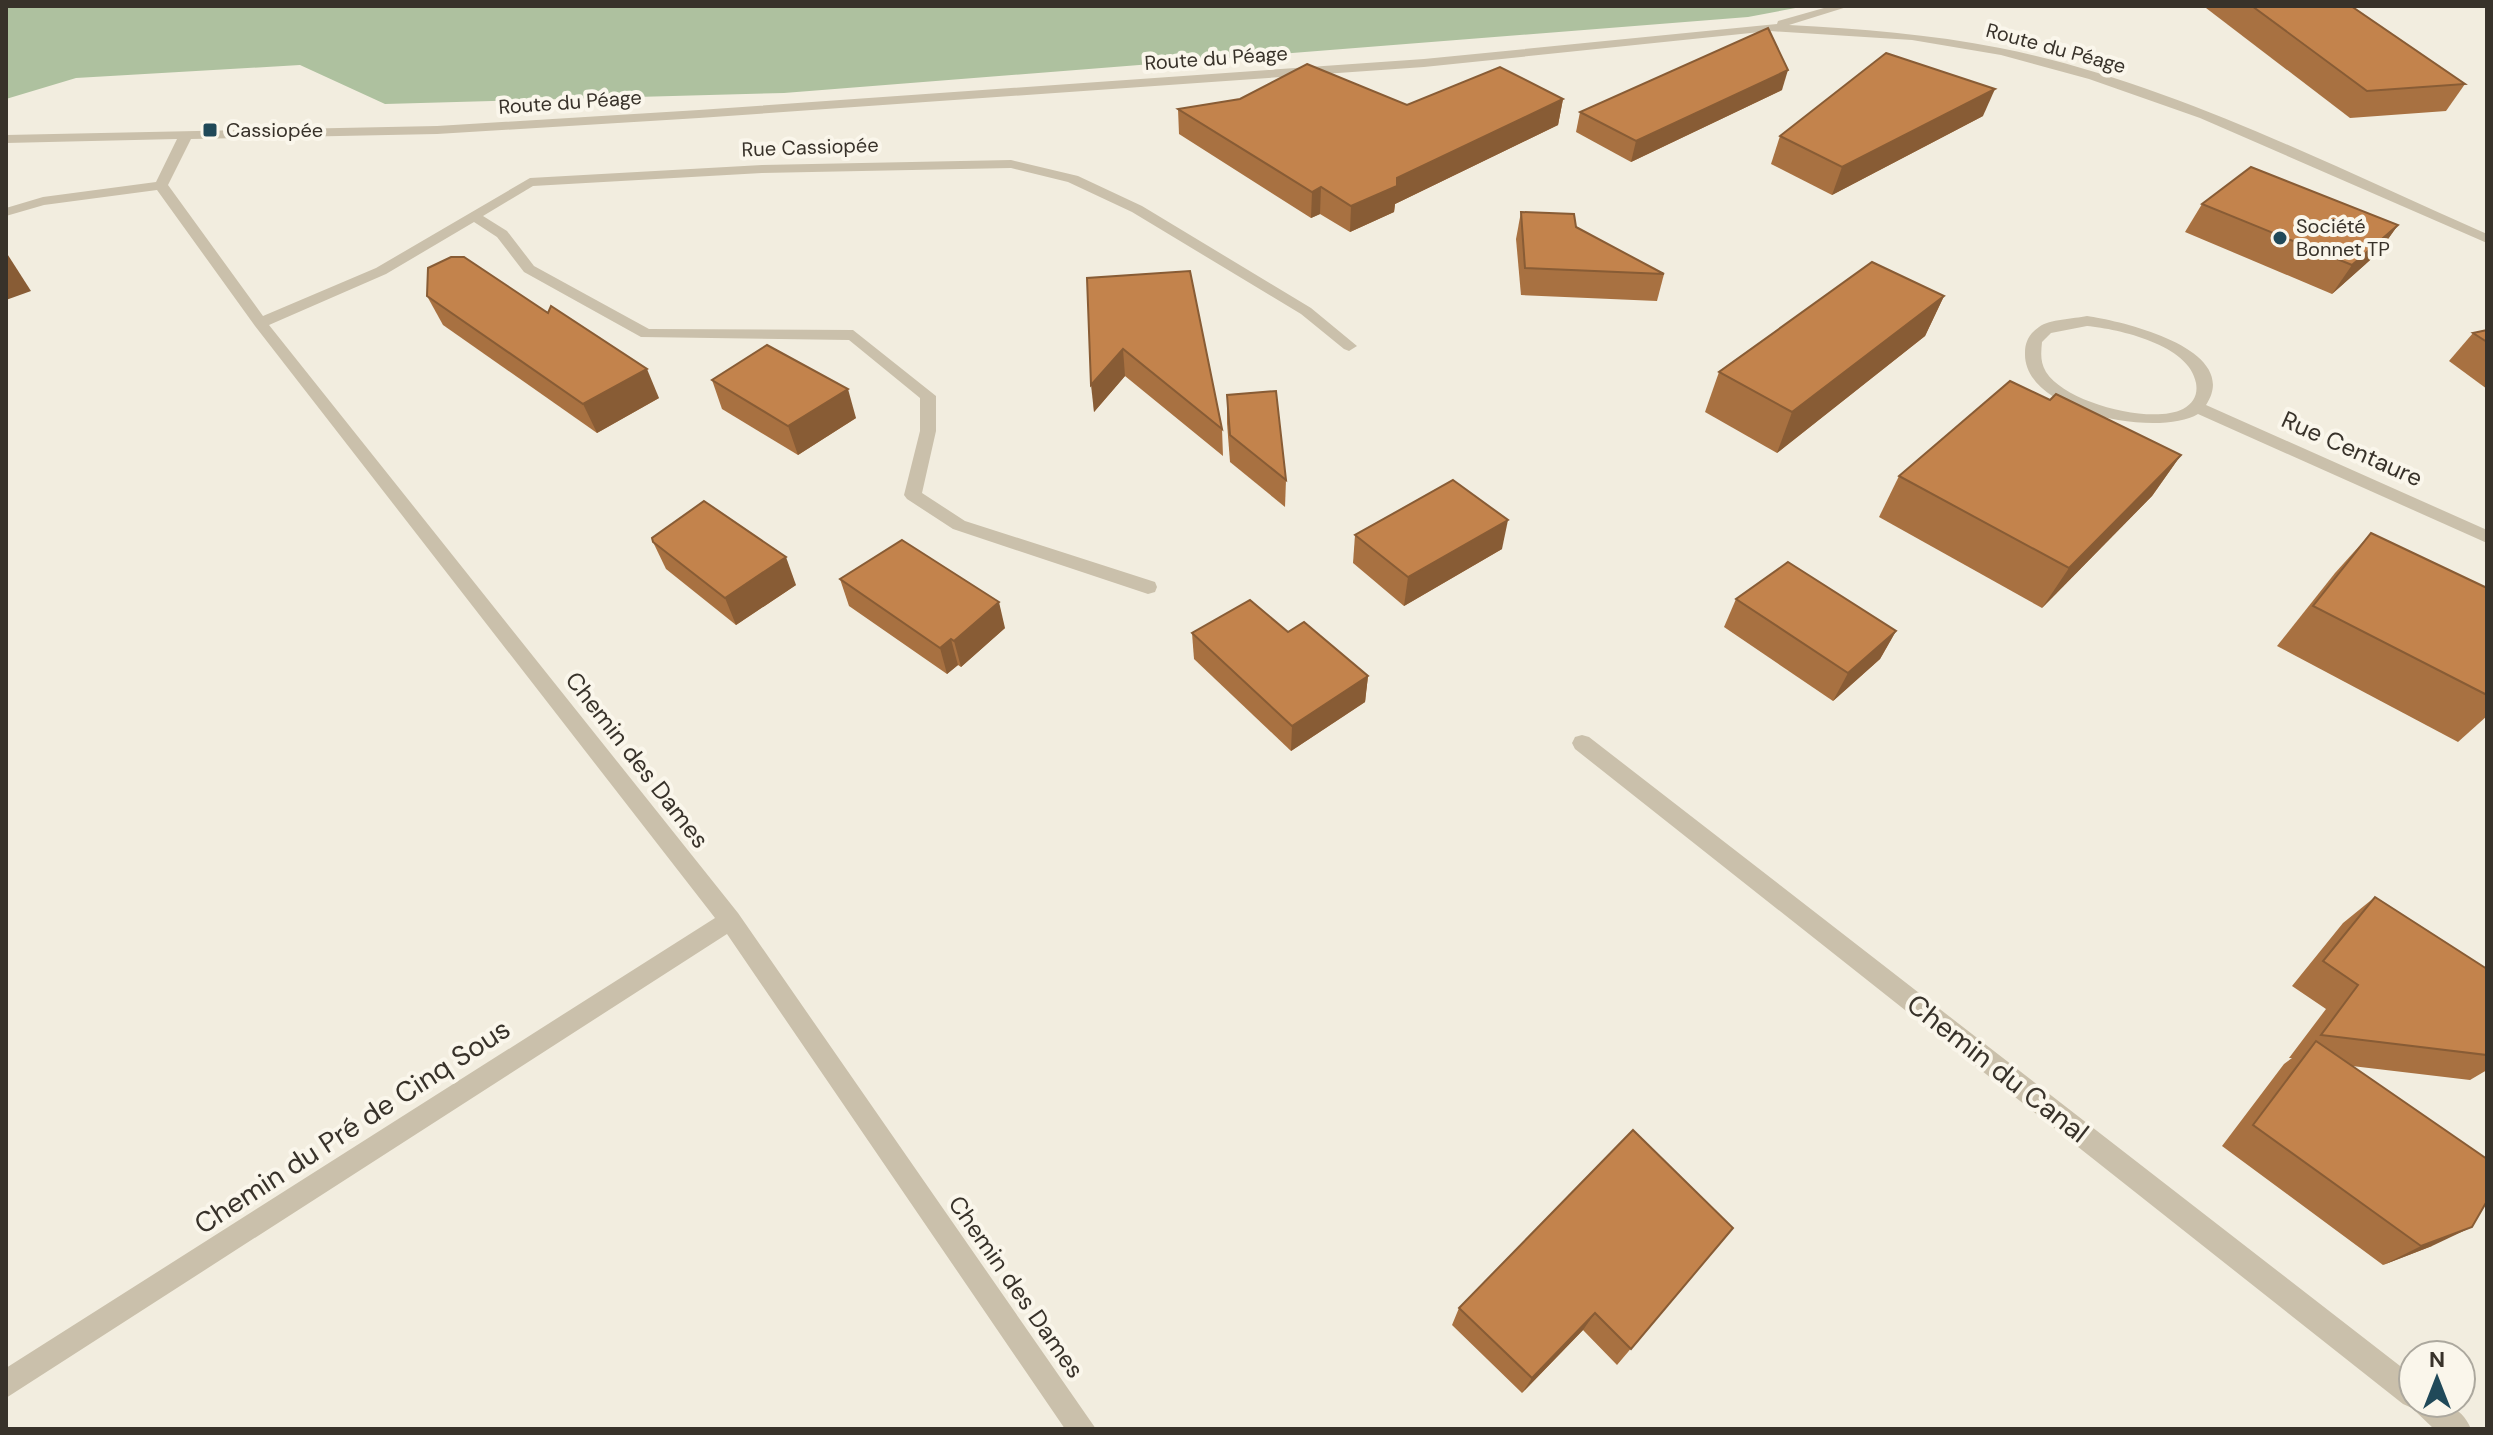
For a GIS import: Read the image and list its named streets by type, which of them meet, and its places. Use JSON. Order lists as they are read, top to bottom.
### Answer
{
  "streets": {
    "street": [
      "Route du Péage",
      "Rue Cassiopée",
      "Rue Centaure",
      "Chemin des Dames",
      "Chemin du Canal",
      "Chemin du Pré de Cinq Sous"
    ]
  },
  "crossings": [
    ["Rue Cassiopée", "Chemin des Dames"],
    ["Chemin des Dames", "Chemin du Pré de Cinq Sous"]
  ],
  "places": {
    "transit": ["Cassiopée"],
    "other": ["Société Bonnet TP"]
  },
  "north": "top"
}
